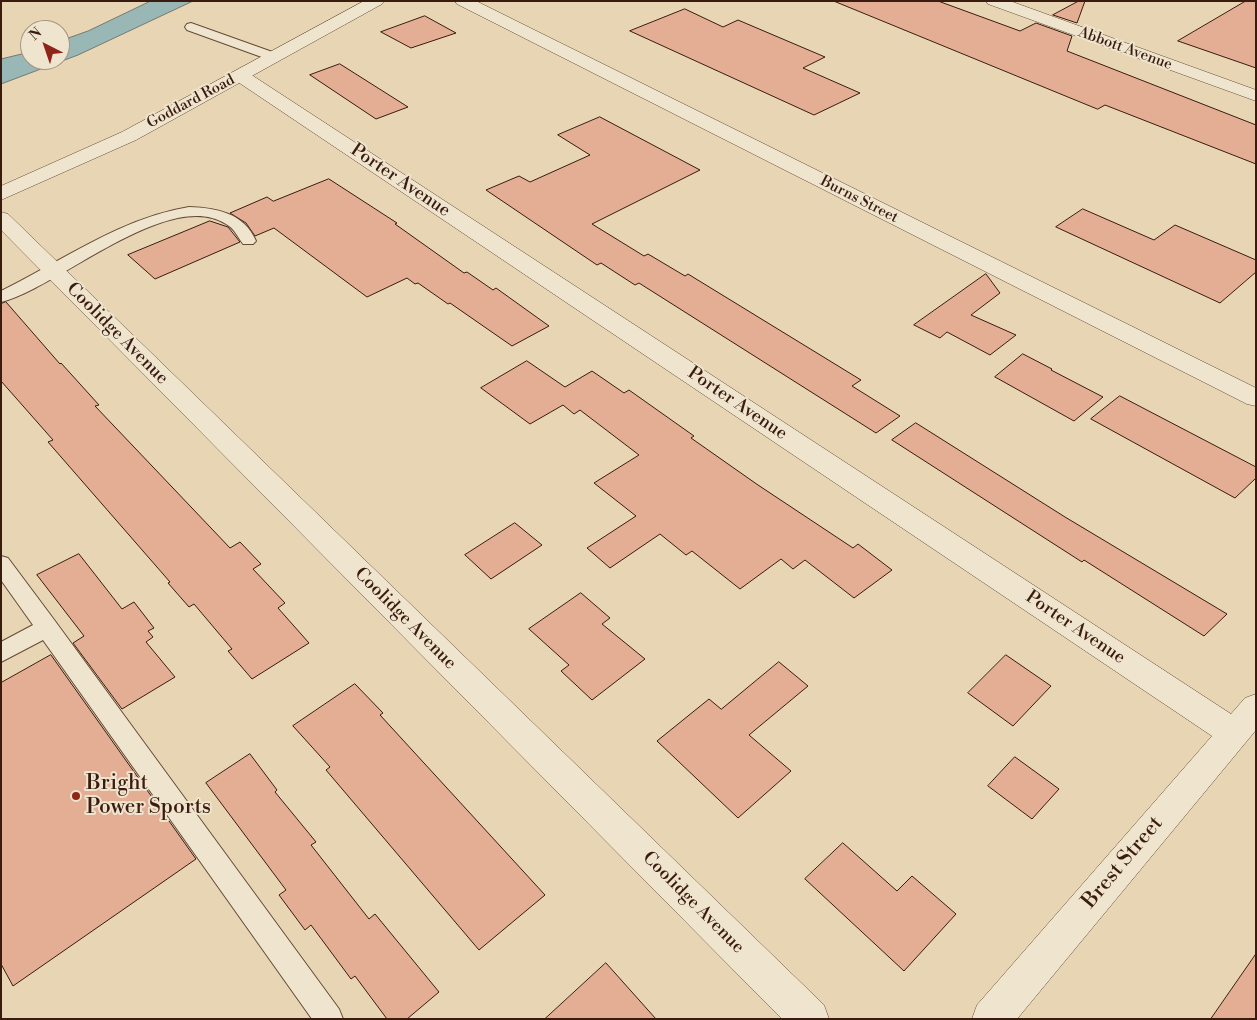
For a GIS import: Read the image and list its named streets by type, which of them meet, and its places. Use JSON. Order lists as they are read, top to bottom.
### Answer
{
  "streets": {
    "street": [
      "Abbott Avenue",
      "Goddard Road",
      "Porter Avenue",
      "Burns Street",
      "Coolidge Avenue",
      "Brest Street"
    ]
  },
  "crossings": [
    ["Goddard Road", "Porter Avenue"],
    ["Porter Avenue", "Brest Street"]
  ],
  "places": ["Bright Power Sports"],
  "north": "top left"
}
